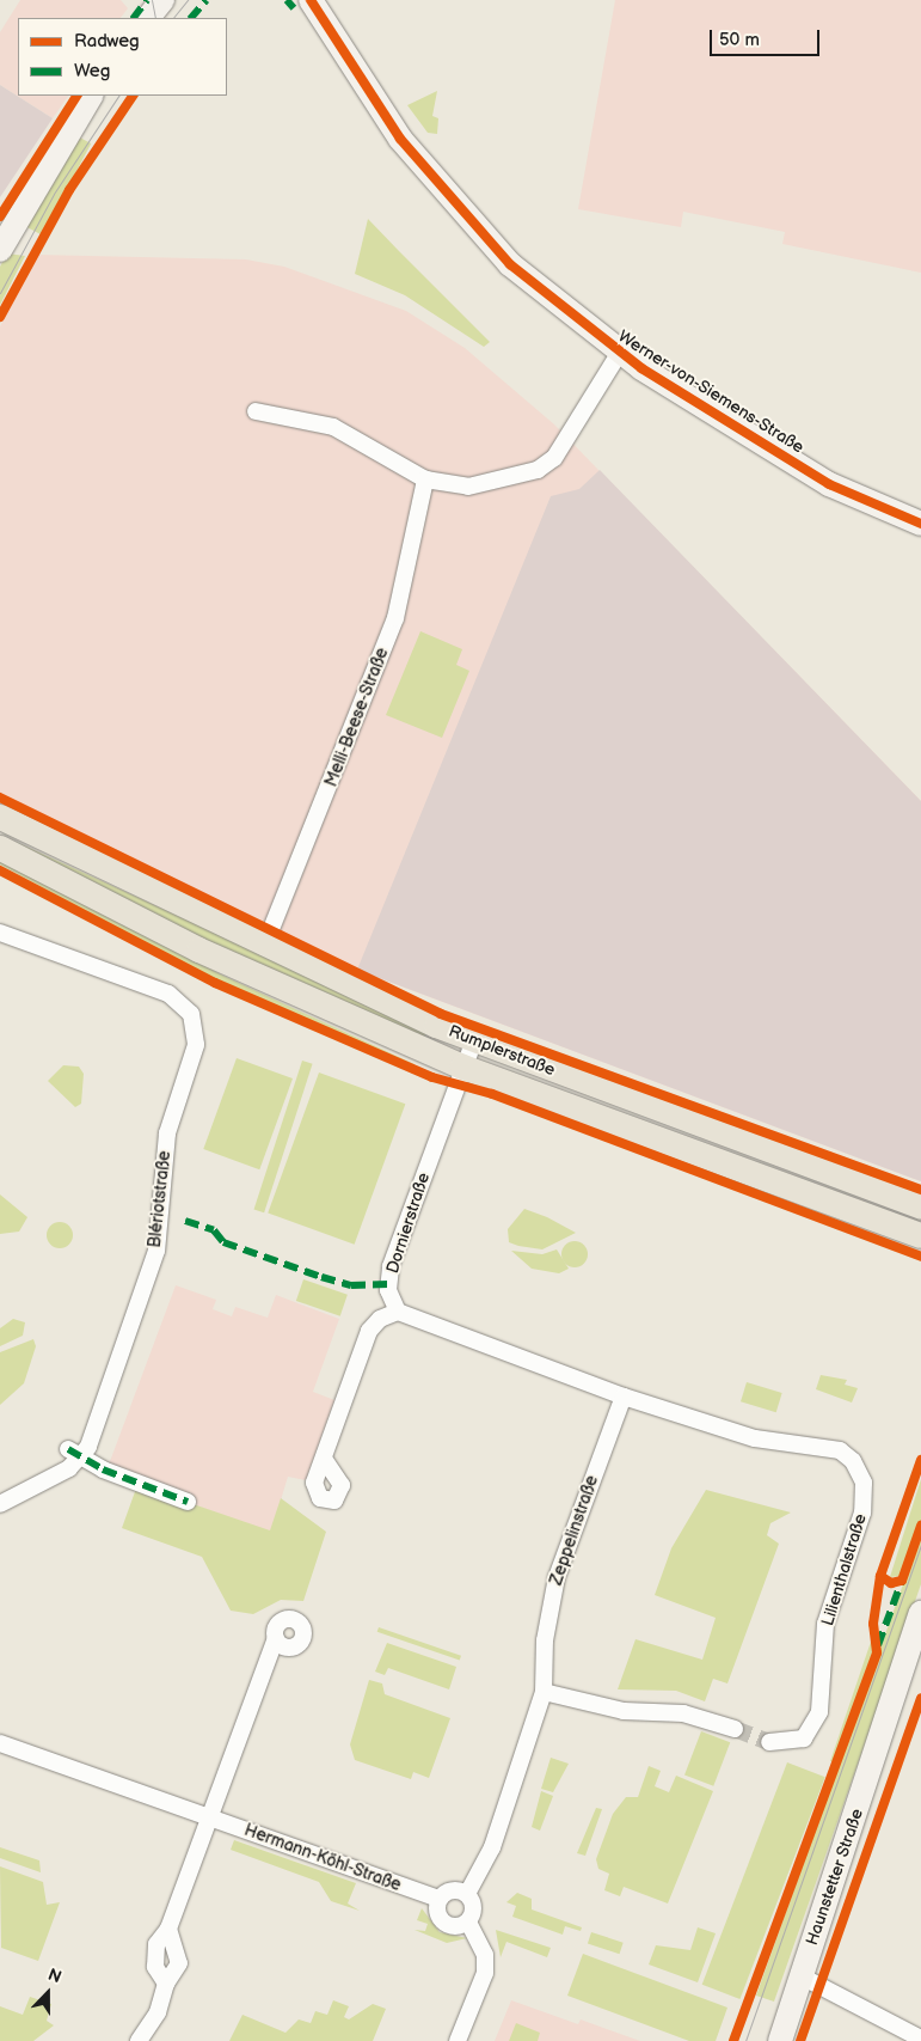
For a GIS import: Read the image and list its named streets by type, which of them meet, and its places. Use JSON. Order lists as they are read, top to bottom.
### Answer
{
  "streets": {
    "main road": ["Rumplerstraße"],
    "street": [
      "Werner-von-Siemens-Straße",
      "Melli-Beese-Straße",
      "Blériotstraße",
      "Dornierstraße",
      "Zeppelinstraße",
      "Lilienthalstraße",
      "Hermann-Köhl-Straße",
      "Haunstetter Straße"
    ]
  },
  "crossings": [
    ["Melli-Beese-Straße", "Rumplerstraße"],
    ["Rumplerstraße", "Dornierstraße"],
    ["Zeppelinstraße", "Lilienthalstraße"],
    ["Zeppelinstraße", "Hermann-Köhl-Straße"]
  ],
  "legend": ["Radweg", "Weg"],
  "scale_bar": "50 m",
  "north": "top"
}
